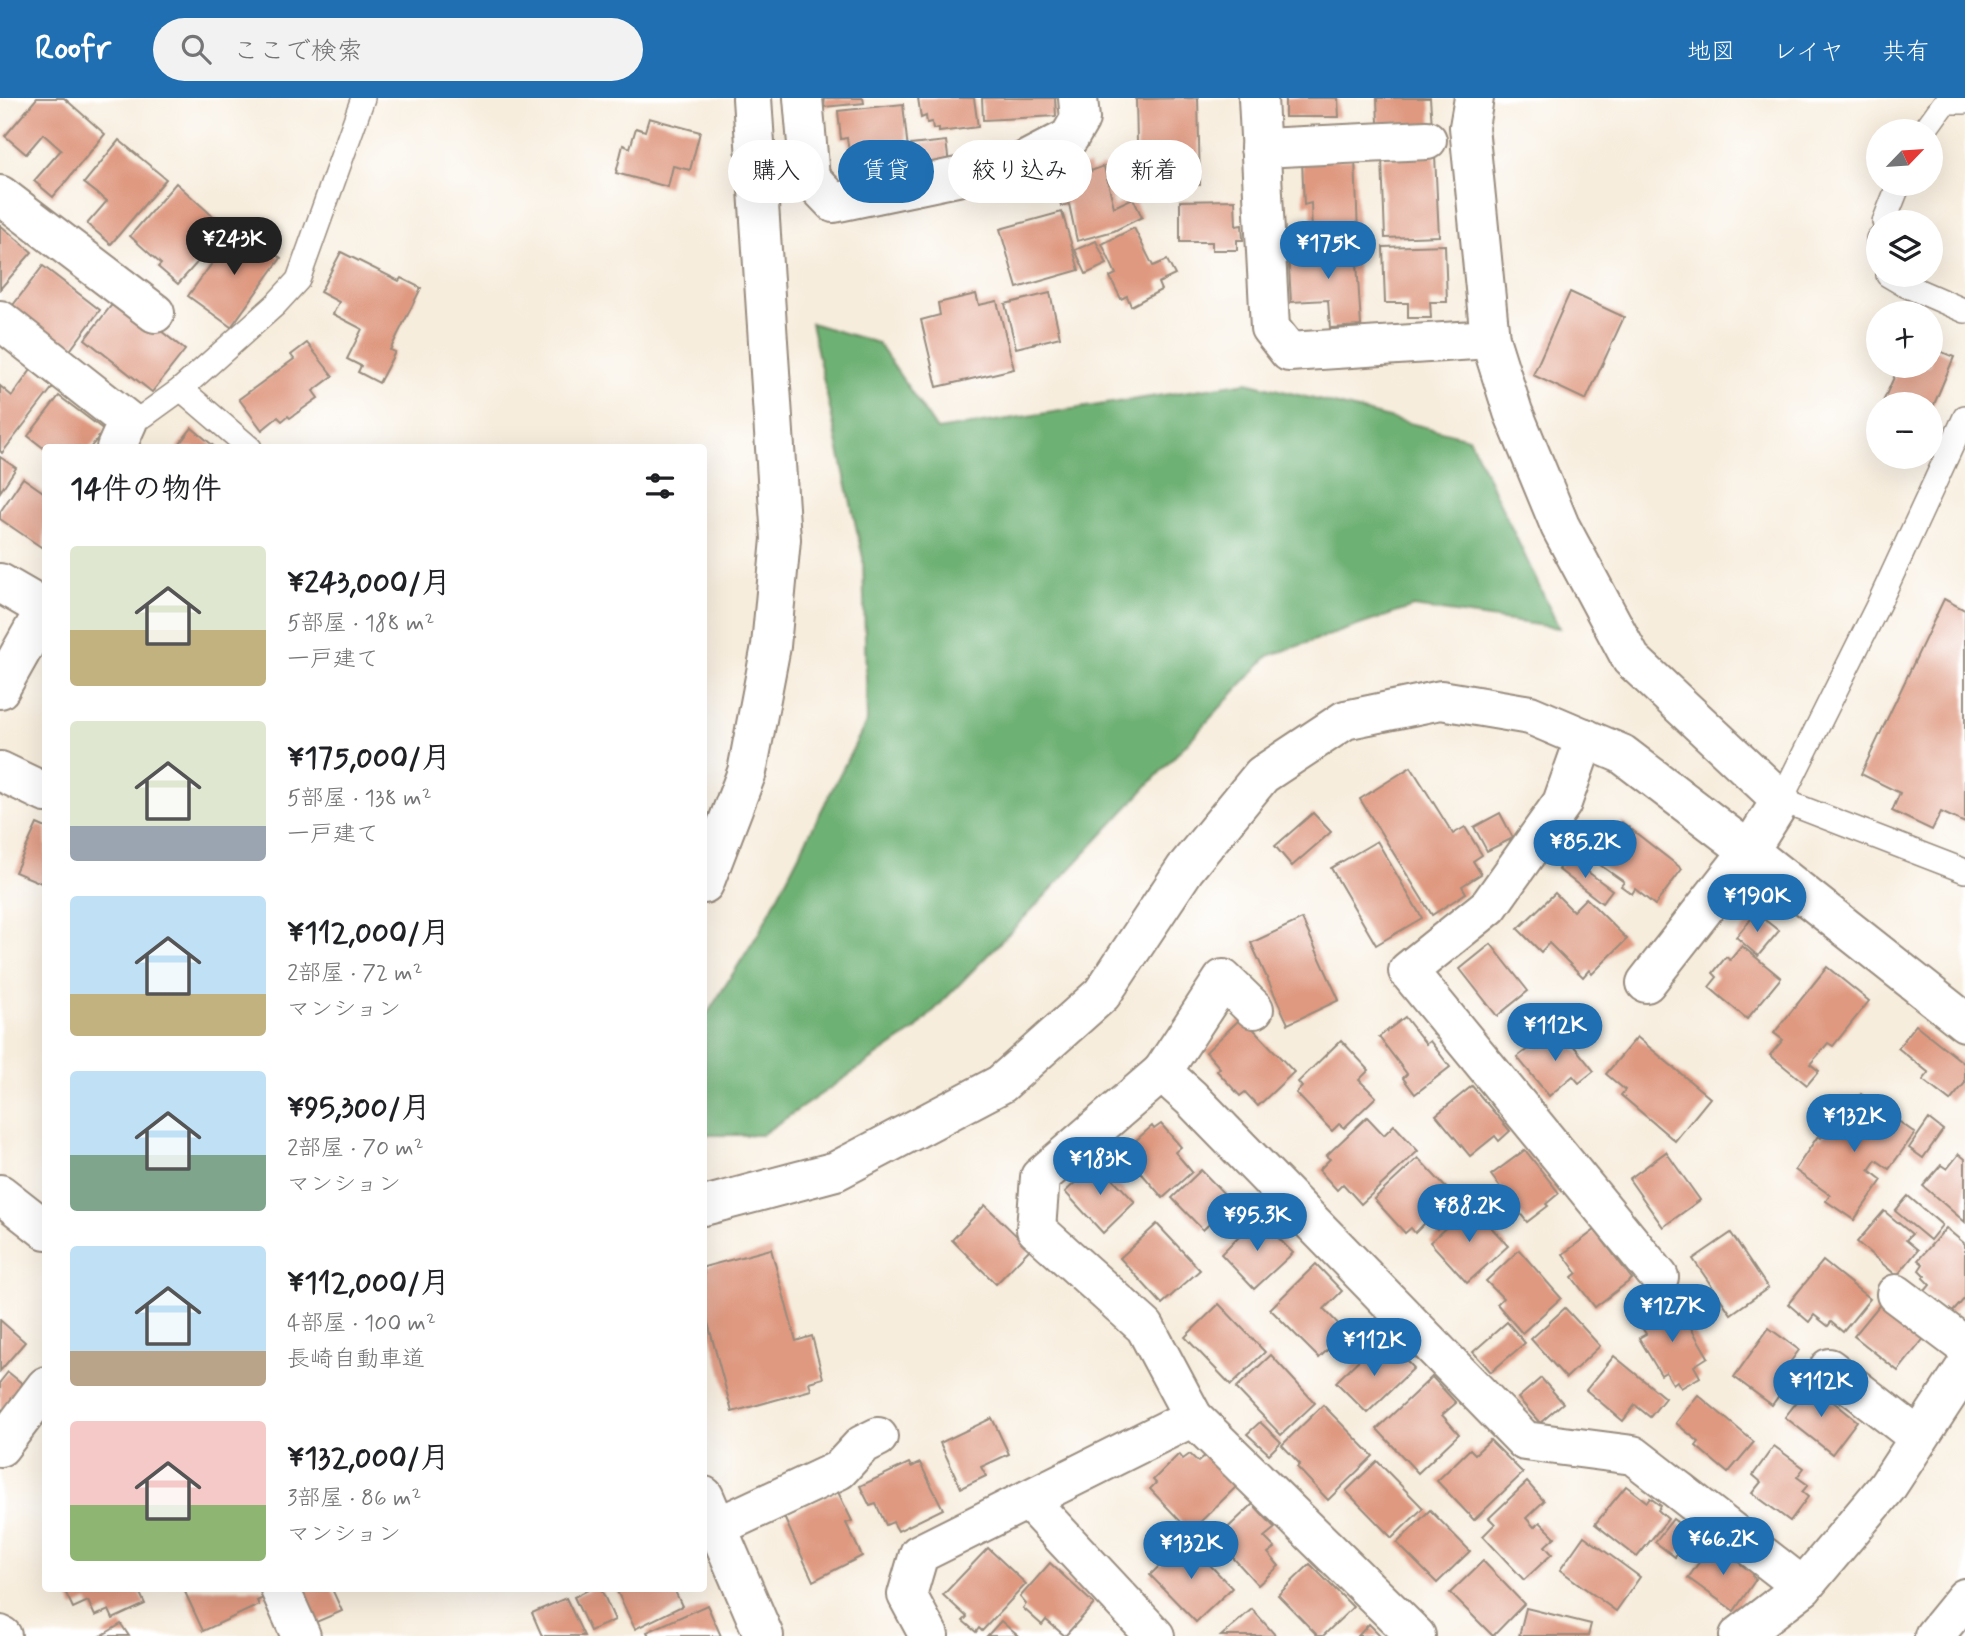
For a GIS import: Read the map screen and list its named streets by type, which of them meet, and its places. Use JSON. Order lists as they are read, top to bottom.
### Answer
{
  "north": "top right",
  "page": {
    "header": "Roofr",
    "search": "ここで検索",
    "nav": ["地図", "レイヤ", "共有"],
    "map_buttons": ["+", "−"],
    "chip": [
      "購入",
      "賃貸",
      "絞り込み",
      "新着"
    ],
    "price": [
      "¥243K",
      "¥175K",
      "¥85.2K",
      "¥190K",
      "¥112K",
      "¥132K",
      "¥183K",
      "¥88.2K",
      "¥95.3K",
      "¥127K",
      "¥112K",
      "¥112K",
      "¥66.2K",
      "¥132K"
    ],
    "heading": "14件の物件",
    "list": [
      {
        "name": "¥243,000/月",
        "note": "5部屋 · 188 m² · 一戸建て"
      },
      {
        "name": "¥175,000/月",
        "note": "5部屋 · 138 m² · 一戸建て"
      },
      {
        "name": "¥112,000/月",
        "note": "2部屋 · 72 m² · マンション"
      },
      {
        "name": "¥95,300/月",
        "note": "2部屋 · 70 m² · マンション"
      },
      {
        "name": "¥112,000/月",
        "note": "4部屋 · 100 m² · 長崎自動車道"
      },
      {
        "name": "¥132,000/月",
        "note": "3部屋 · 86 m² · マンション"
      }
    ]
  }
}
